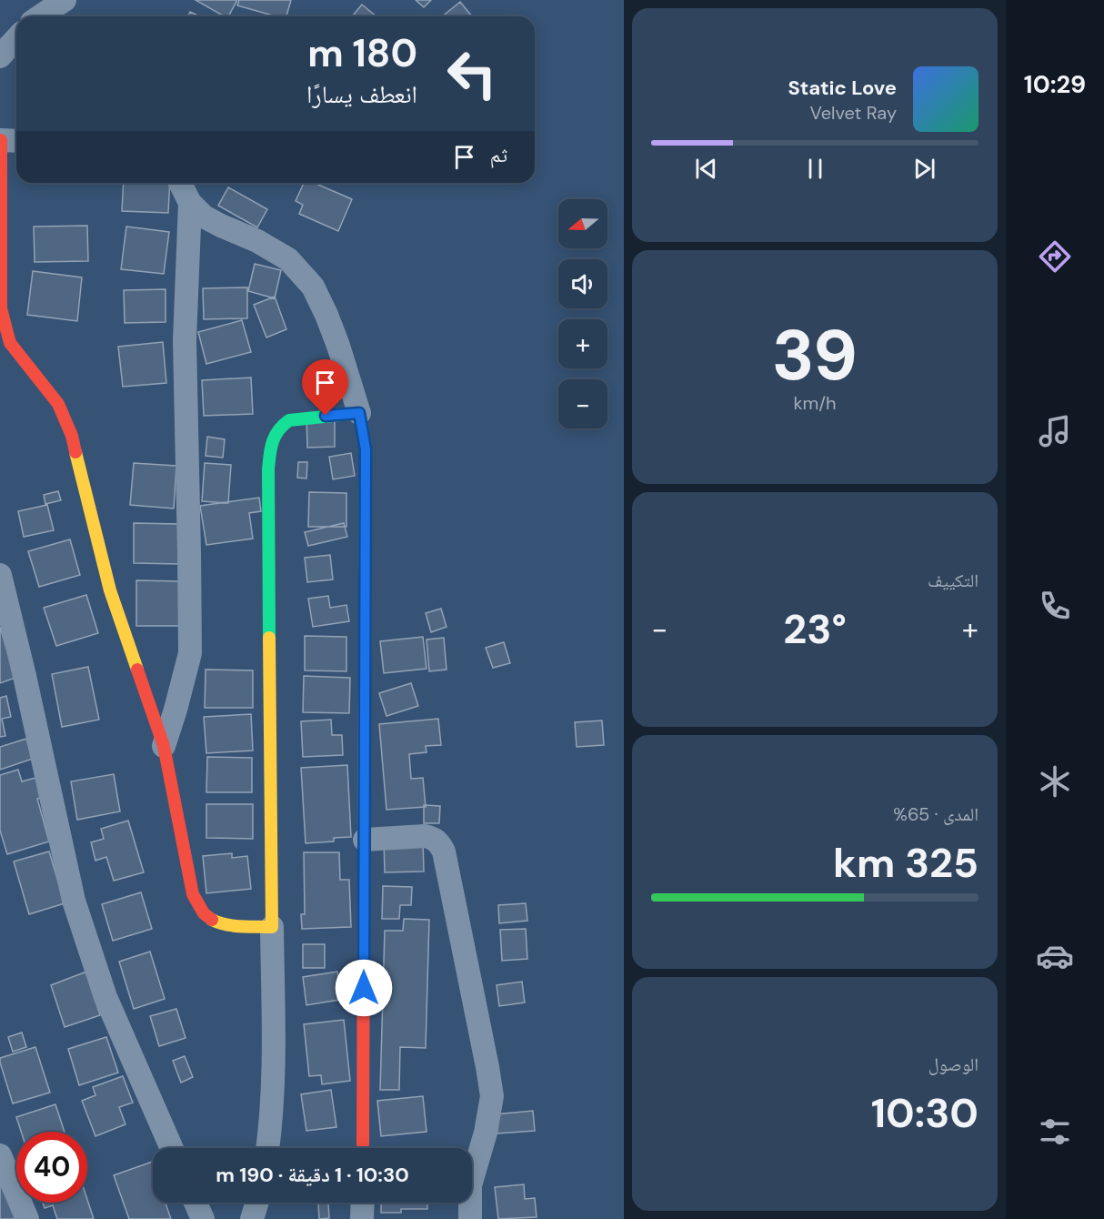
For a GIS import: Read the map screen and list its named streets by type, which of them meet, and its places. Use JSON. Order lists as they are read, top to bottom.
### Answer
{
  "north": "left",
  "page": {
    "tabs": "10:29",
    "turn": ["180 m", "انعطف يسارًا"],
    "song": ["Static Love", "Velvet Ray"],
    "then": "ثم",
    "map_buttons": ["+", "−"],
    "tile": [
      ["39", "km/h"],
      "التكييف",
      ["المدى · 65%", "325 km"],
      ["الوصول", "10:30"]
    ],
    "heat": ["−", "23°", "+"],
    "limit": "40",
    "trip": "10:30 · 1 دقيقة · 190 m"
  }
}
